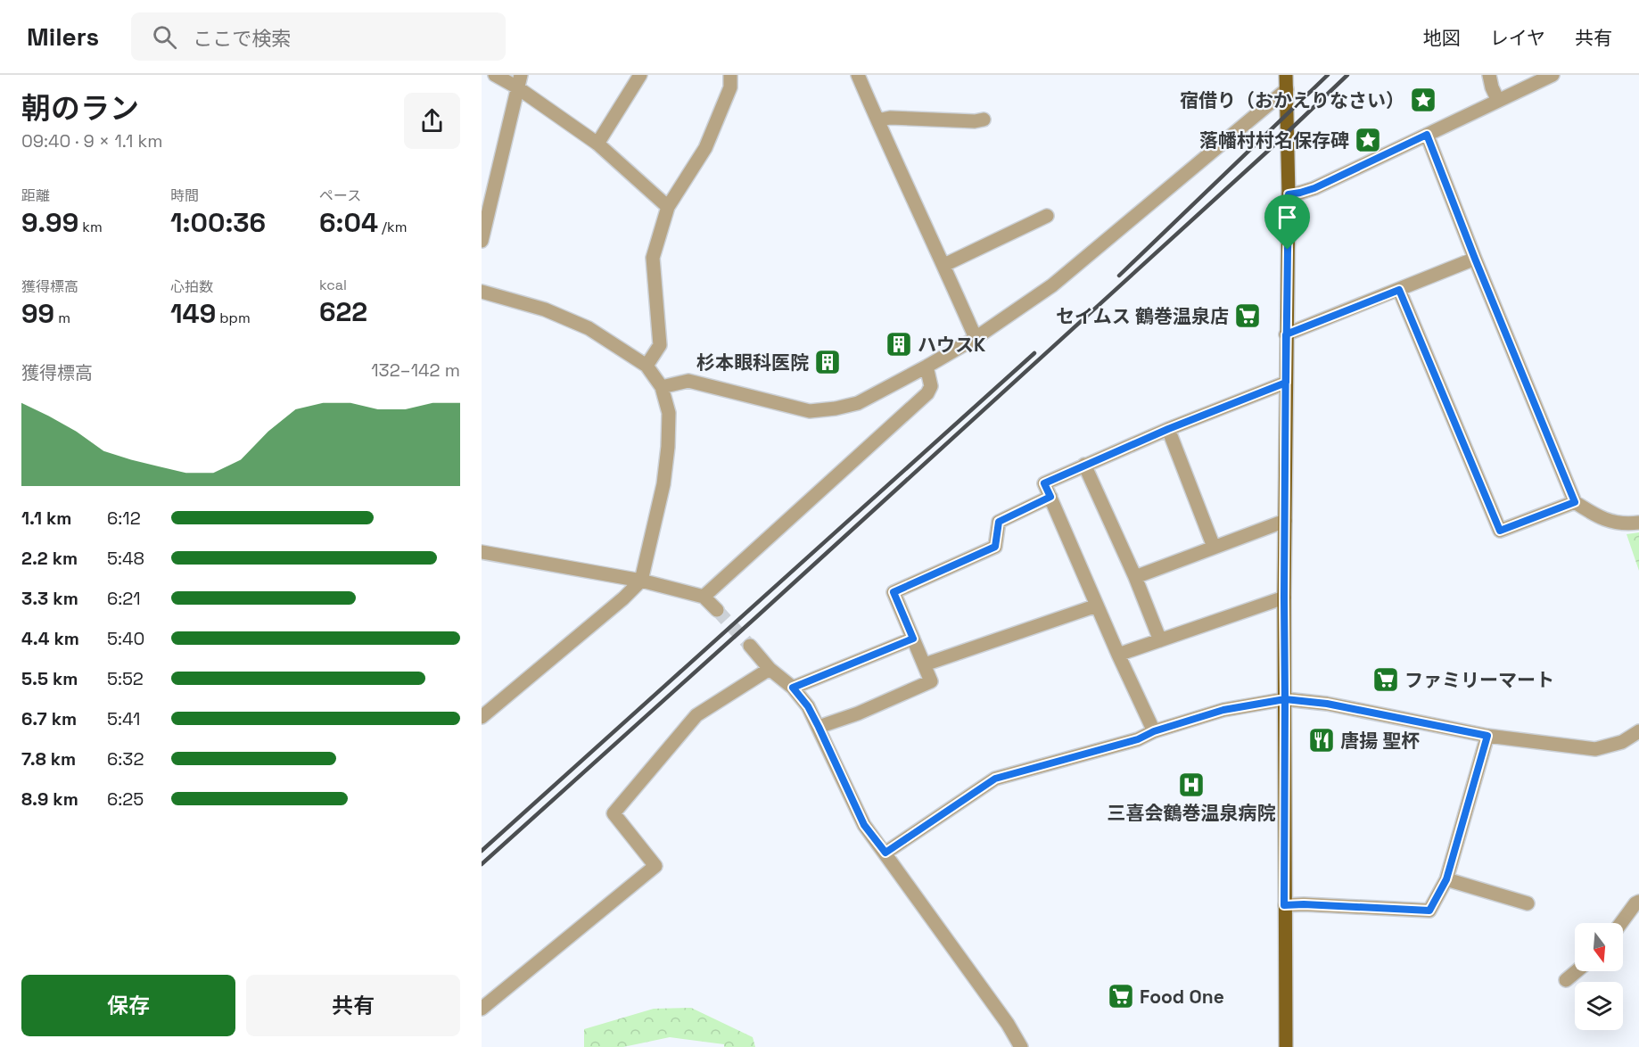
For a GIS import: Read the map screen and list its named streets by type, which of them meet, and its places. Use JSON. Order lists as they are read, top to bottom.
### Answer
{
  "places": {
    "place": ["宿借り（おかえりなさい）", "落幡村村名保存碑"],
    "supermarket": ["セイムス 鶴巻温泉店", "ファミリーマート", "Food One"],
    "building": ["ハウスK", "杉本眼科医院"],
    "restaurant": ["唐揚 聖杯"],
    "hospital": ["三喜会鶴巻温泉病院"]
  },
  "north": "bottom",
  "page": {
    "header": "Milers",
    "search": "ここで検索",
    "nav": ["地図", "レイヤ", "共有"],
    "heading": ["朝のラン", "09:40 · 9 × 1.1 km"],
    "stats": [
      ["距離", "9.99 km"],
      ["時間", "1:00:36"],
      ["ペース", "6:04 /km"],
      ["獲得標高", "99 m"],
      ["心拍数", "149 bpm"],
      ["kcal", "622"]
    ],
    "chart": ["獲得標高", "132–142 m"],
    "list": [
      {
        "name": "1.1 km",
        "note": "6:12"
      },
      {
        "name": "2.2 km",
        "note": "5:48"
      },
      {
        "name": "3.3 km",
        "note": "6:21"
      },
      {
        "name": "4.4 km",
        "note": "5:40"
      },
      {
        "name": "5.5 km",
        "note": "5:52"
      },
      {
        "name": "6.7 km",
        "note": "5:41"
      },
      {
        "name": "7.8 km",
        "note": "6:32"
      },
      {
        "name": "8.9 km",
        "note": "6:25"
      }
    ],
    "buttons": ["保存", "共有"]
  }
}
